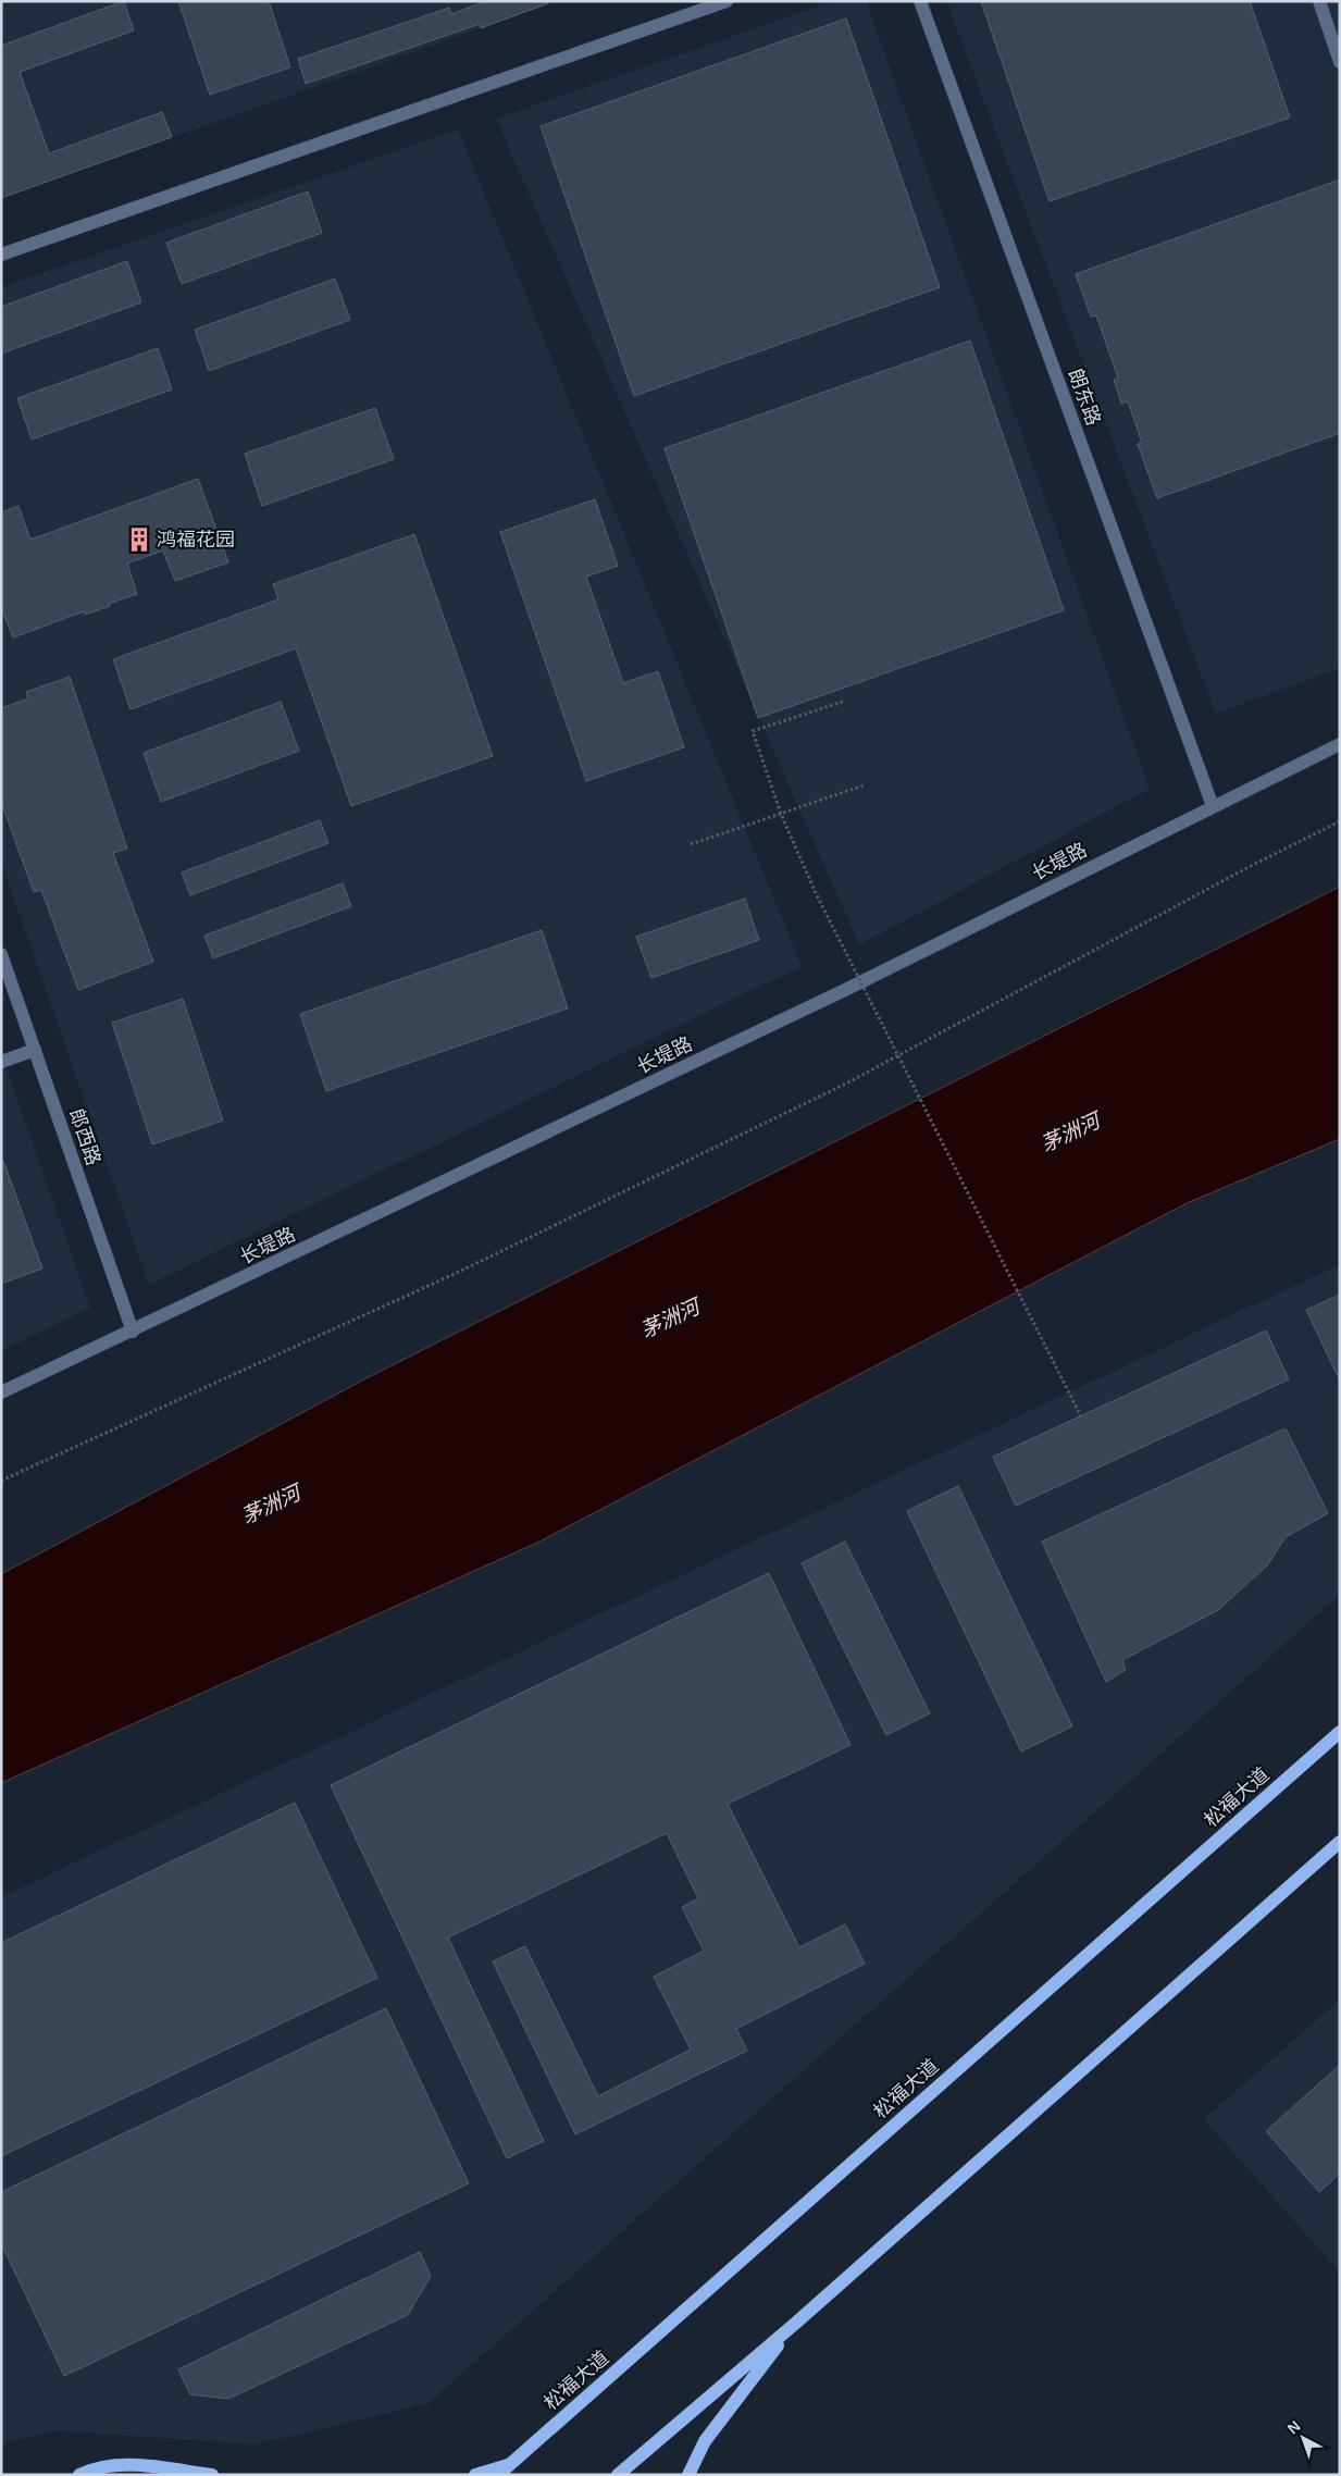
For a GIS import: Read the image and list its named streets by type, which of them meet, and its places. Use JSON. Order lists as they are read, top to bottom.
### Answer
{
  "streets": {
    "main road": ["松福大道"],
    "street": ["朗东路", "长堤路", "郎西路"]
  },
  "crossings": [
    ["朗东路", "长堤路"],
    ["长堤路", "郎西路"]
  ],
  "water": ["茅洲河"],
  "places": {
    "building": ["鸿福花园"]
  },
  "north": "top left"
}
